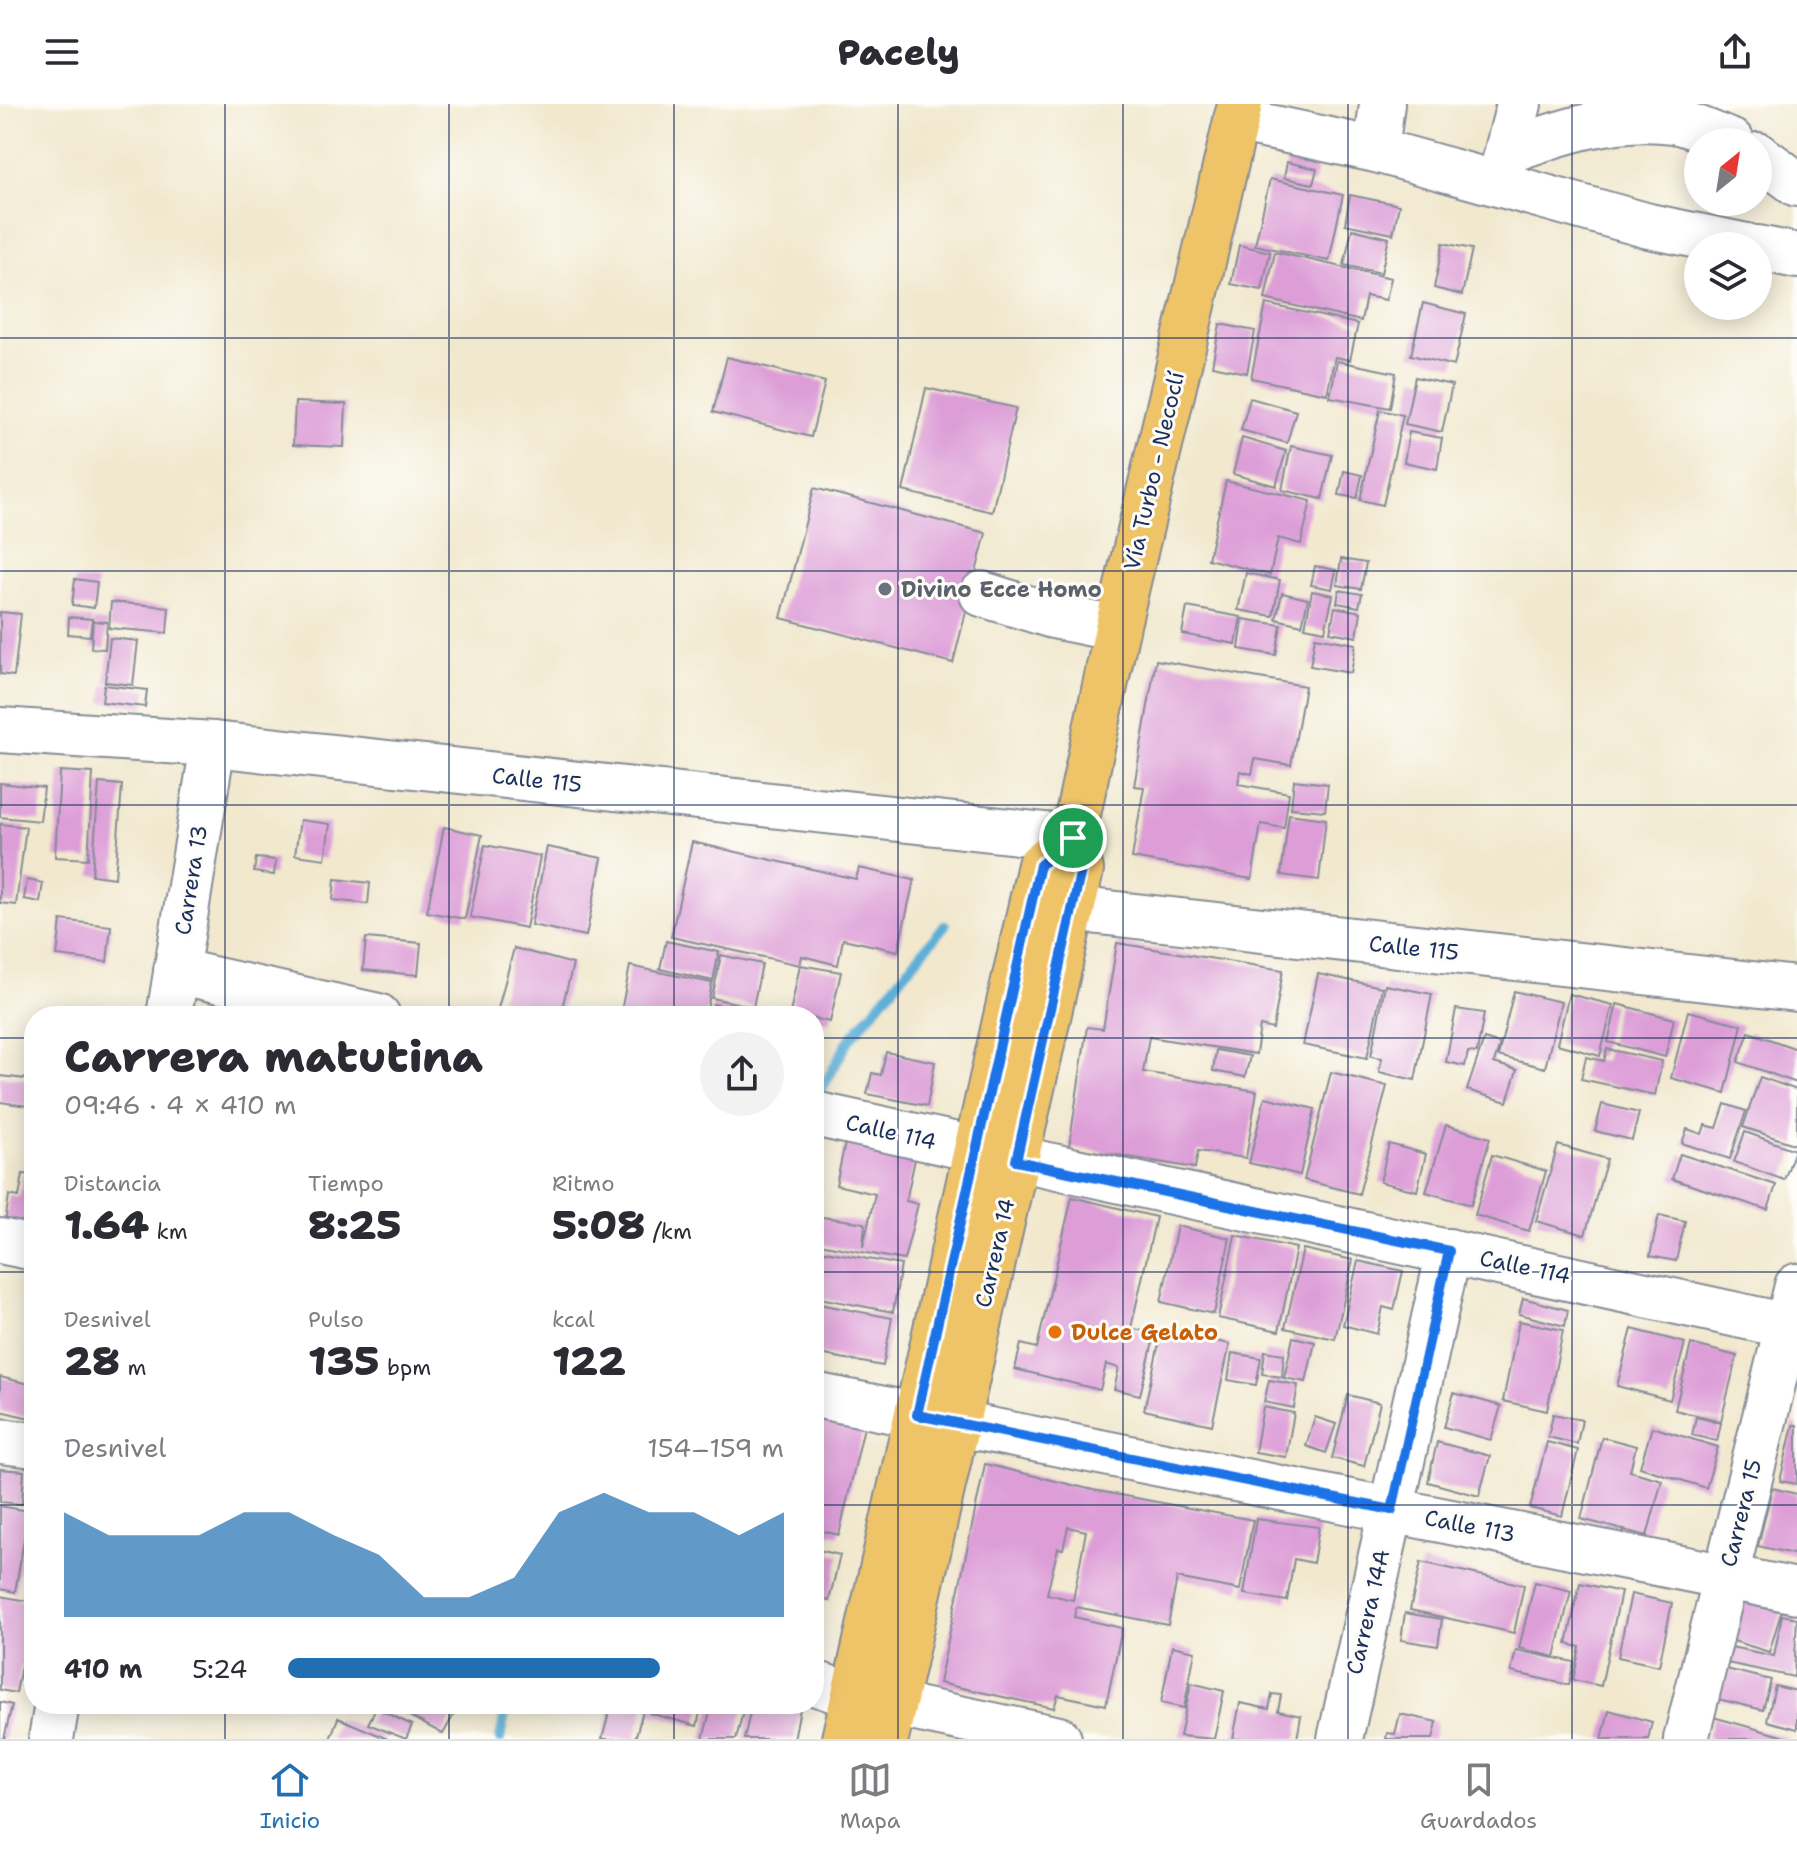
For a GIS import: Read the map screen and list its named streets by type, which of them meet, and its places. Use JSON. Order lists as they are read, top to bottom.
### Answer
{
  "streets": {
    "main road": ["Vía Turbo - Necoclí", "Carrera 14"],
    "street": [
      "Calle 115",
      "Carrera 13",
      "Calle 114",
      "Carrera 15",
      "Calle 113",
      "Carrera 14A"
    ]
  },
  "crossings": [
    ["Vía Turbo - Necoclí", "Calle 115"],
    ["Vía Turbo - Necoclí", "Carrera 14"],
    ["Calle 115", "Carrera 13"],
    ["Calle 115", "Carrera 14"],
    ["Calle 114", "Carrera 14"],
    ["Calle 114", "Carrera 15"],
    ["Calle 114", "Carrera 14A"],
    ["Carrera 14", "Calle 113"],
    ["Carrera 15", "Calle 113"],
    ["Calle 113", "Carrera 14A"]
  ],
  "places": ["Divino Ecce Homo", "Dulce Gelato"],
  "north": "top right",
  "page": {
    "header": "Pacely",
    "heading": ["Carrera matutina", "09:46 · 4 × 410 m"],
    "stats": [
      ["Distancia", "1.64 km"],
      ["Tiempo", "8:25"],
      ["Ritmo", "5:08 /km"],
      ["Desnivel", "28 m"],
      ["Pulso", "135 bpm"],
      ["kcal", "122"]
    ],
    "chart": ["Desnivel", "154–159 m"],
    "list": [
      {
        "name": "410 m",
        "note": "5:24"
      }
    ],
    "tabs": ["Inicio", "Mapa", "Guardados"]
  }
}
